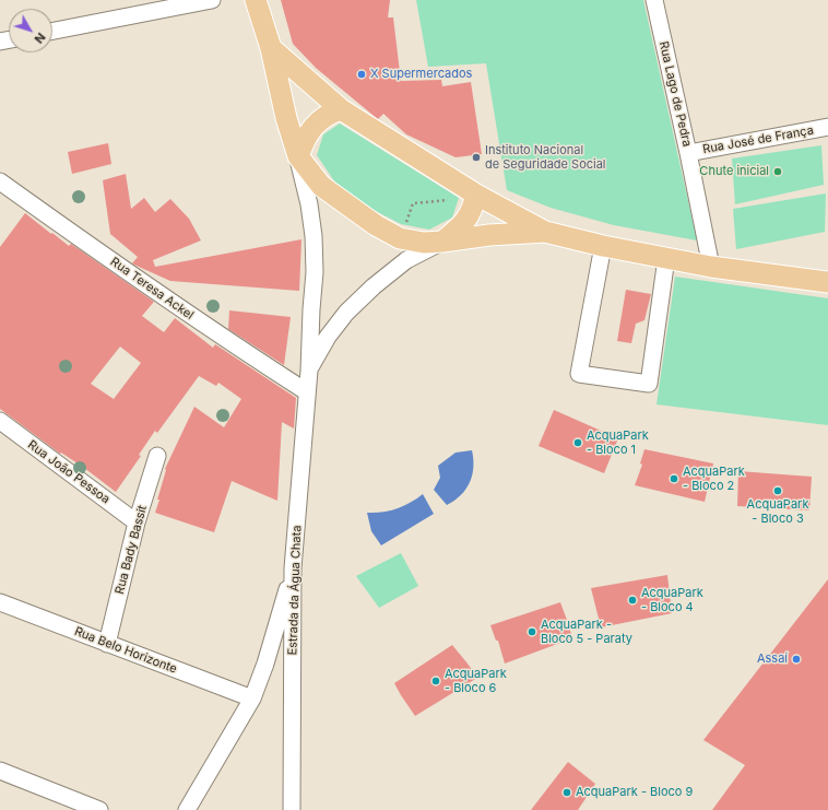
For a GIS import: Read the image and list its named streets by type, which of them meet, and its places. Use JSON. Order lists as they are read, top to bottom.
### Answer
{
  "streets": {
    "street": [
      "Rua Lago de Pedra",
      "Rua José de França",
      "Rua Teresa Ackel",
      "Rua João Pessoa",
      "Rua Bady Bassit",
      "Estrada da Água Chata",
      "Rua Belo Horizonte"
    ]
  },
  "crossings": [
    ["Rua Lago de Pedra", "Rua José de França"],
    ["Rua Teresa Ackel", "Estrada da Água Chata"],
    ["Rua João Pessoa", "Rua Bady Bassit"],
    ["Rua Bady Bassit", "Rua Belo Horizonte"]
  ],
  "places": [
    "X Supermercados",
    "Instituto Nacional de Seguridade Social",
    "Chute inicial",
    "AcquaPark - Bloco 1",
    "AcquaPark - Bloco 2",
    "AcquaPark - Bloco 3",
    "AcquaPark - Bloco 4",
    "AcquaPark - Bloco 5 - Paraty",
    "Assaí",
    "AcquaPark - Bloco 6",
    "AcquaPark - Bloco 9"
  ],
  "north": "bottom right"
}
